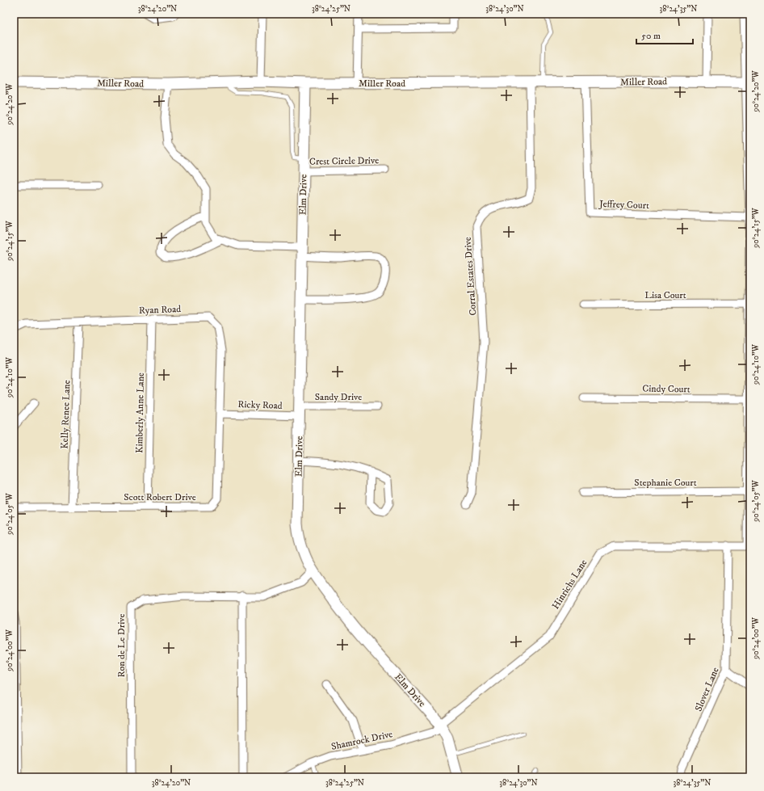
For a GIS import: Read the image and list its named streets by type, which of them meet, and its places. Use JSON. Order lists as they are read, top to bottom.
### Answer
{
  "streets": {
    "street": [
      "Miller Road",
      "Crest Circle Drive",
      "Elm Drive",
      "Jeffrey Court",
      "Corral Estates Drive",
      "Lisa Court",
      "Ryan Road",
      "Cindy Court",
      "Sandy Drive",
      "Ricky Road",
      "Kimberly Anne Lane",
      "Kelly Renee Lane",
      "Stephanie Court",
      "Scott Robert Drive",
      "Hinrichs Lane",
      "Ron de Le Drive",
      "Slover Lane",
      "Shamrock Drive"
    ]
  },
  "crossings": [
    ["Miller Road", "Elm Drive"],
    ["Miller Road", "Jeffrey Court"],
    ["Miller Road", "Corral Estates Drive"],
    ["Crest Circle Drive", "Elm Drive"],
    ["Elm Drive", "Sandy Drive"],
    ["Elm Drive", "Ricky Road"],
    ["Elm Drive", "Hinrichs Lane"],
    ["Elm Drive", "Ron de Le Drive"],
    ["Elm Drive", "Shamrock Drive"],
    ["Ryan Road", "Ricky Road"],
    ["Ryan Road", "Kimberly Anne Lane"],
    ["Ryan Road", "Kelly Renee Lane"],
    ["Ryan Road", "Scott Robert Drive"],
    ["Sandy Drive", "Ricky Road"],
    ["Ricky Road", "Scott Robert Drive"],
    ["Kimberly Anne Lane", "Scott Robert Drive"],
    ["Kelly Renee Lane", "Scott Robert Drive"],
    ["Hinrichs Lane", "Slover Lane"],
    ["Hinrichs Lane", "Shamrock Drive"]
  ],
  "scale_bar": "50 m",
  "coordinates": [
    "38°24'20\"N",
    "38°24'25\"N",
    "38°24'30\"N",
    "38°24'35\"N",
    "90°24'20\"W",
    "90°24'15\"W",
    "90°24'10\"W",
    "90°24'05\"W",
    "90°24'00\"W"
  ]
}
